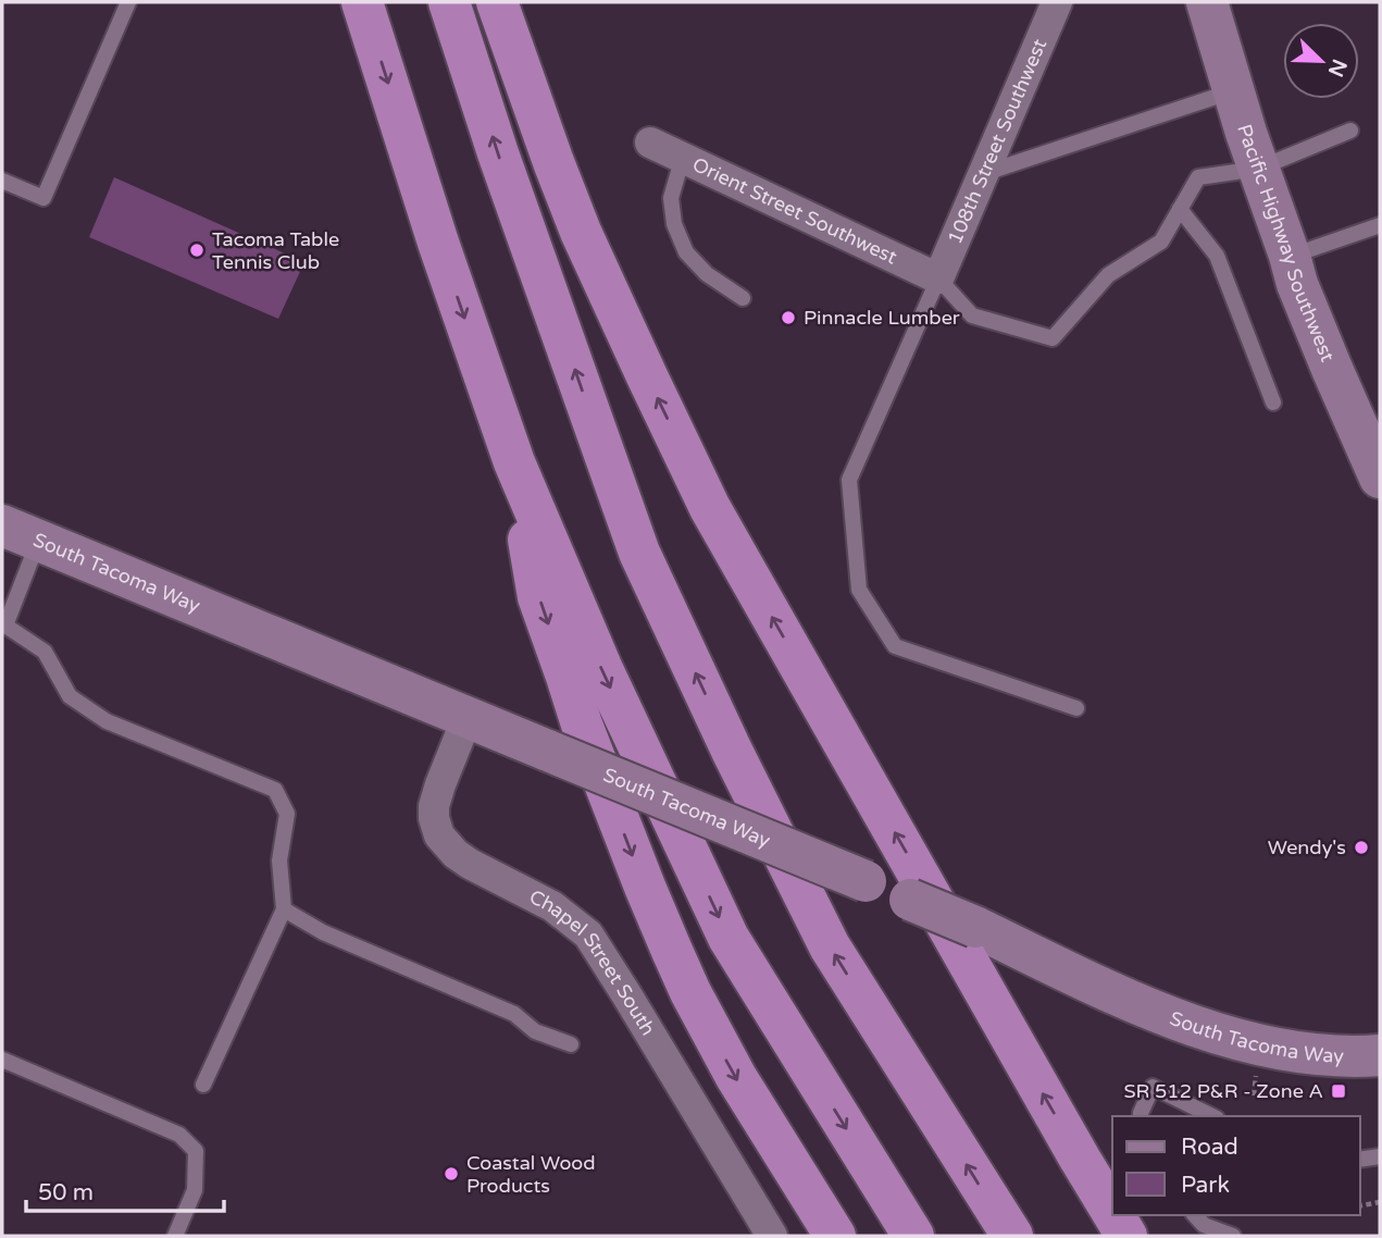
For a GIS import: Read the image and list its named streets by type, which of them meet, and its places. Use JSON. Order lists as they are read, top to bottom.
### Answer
{
  "streets": {
    "street": [
      "108th Street Southwest",
      "Orient Street Southwest",
      "Pacific Highway Southwest",
      "South Tacoma Way",
      "Chapel Street South"
    ]
  },
  "crossings": [
    ["108th Street Southwest", "Orient Street Southwest"],
    ["South Tacoma Way", "Chapel Street South"]
  ],
  "places": {
    "other": [
      "Tacoma Table Tennis Club",
      "Pinnacle Lumber",
      "Wendy's",
      "Coastal Wood Products"
    ],
    "transit": ["SR 512 P&R - Zone A"]
  },
  "legend": ["Road", "Park"],
  "scale_bar": "50 m",
  "north": "bottom right"
}
